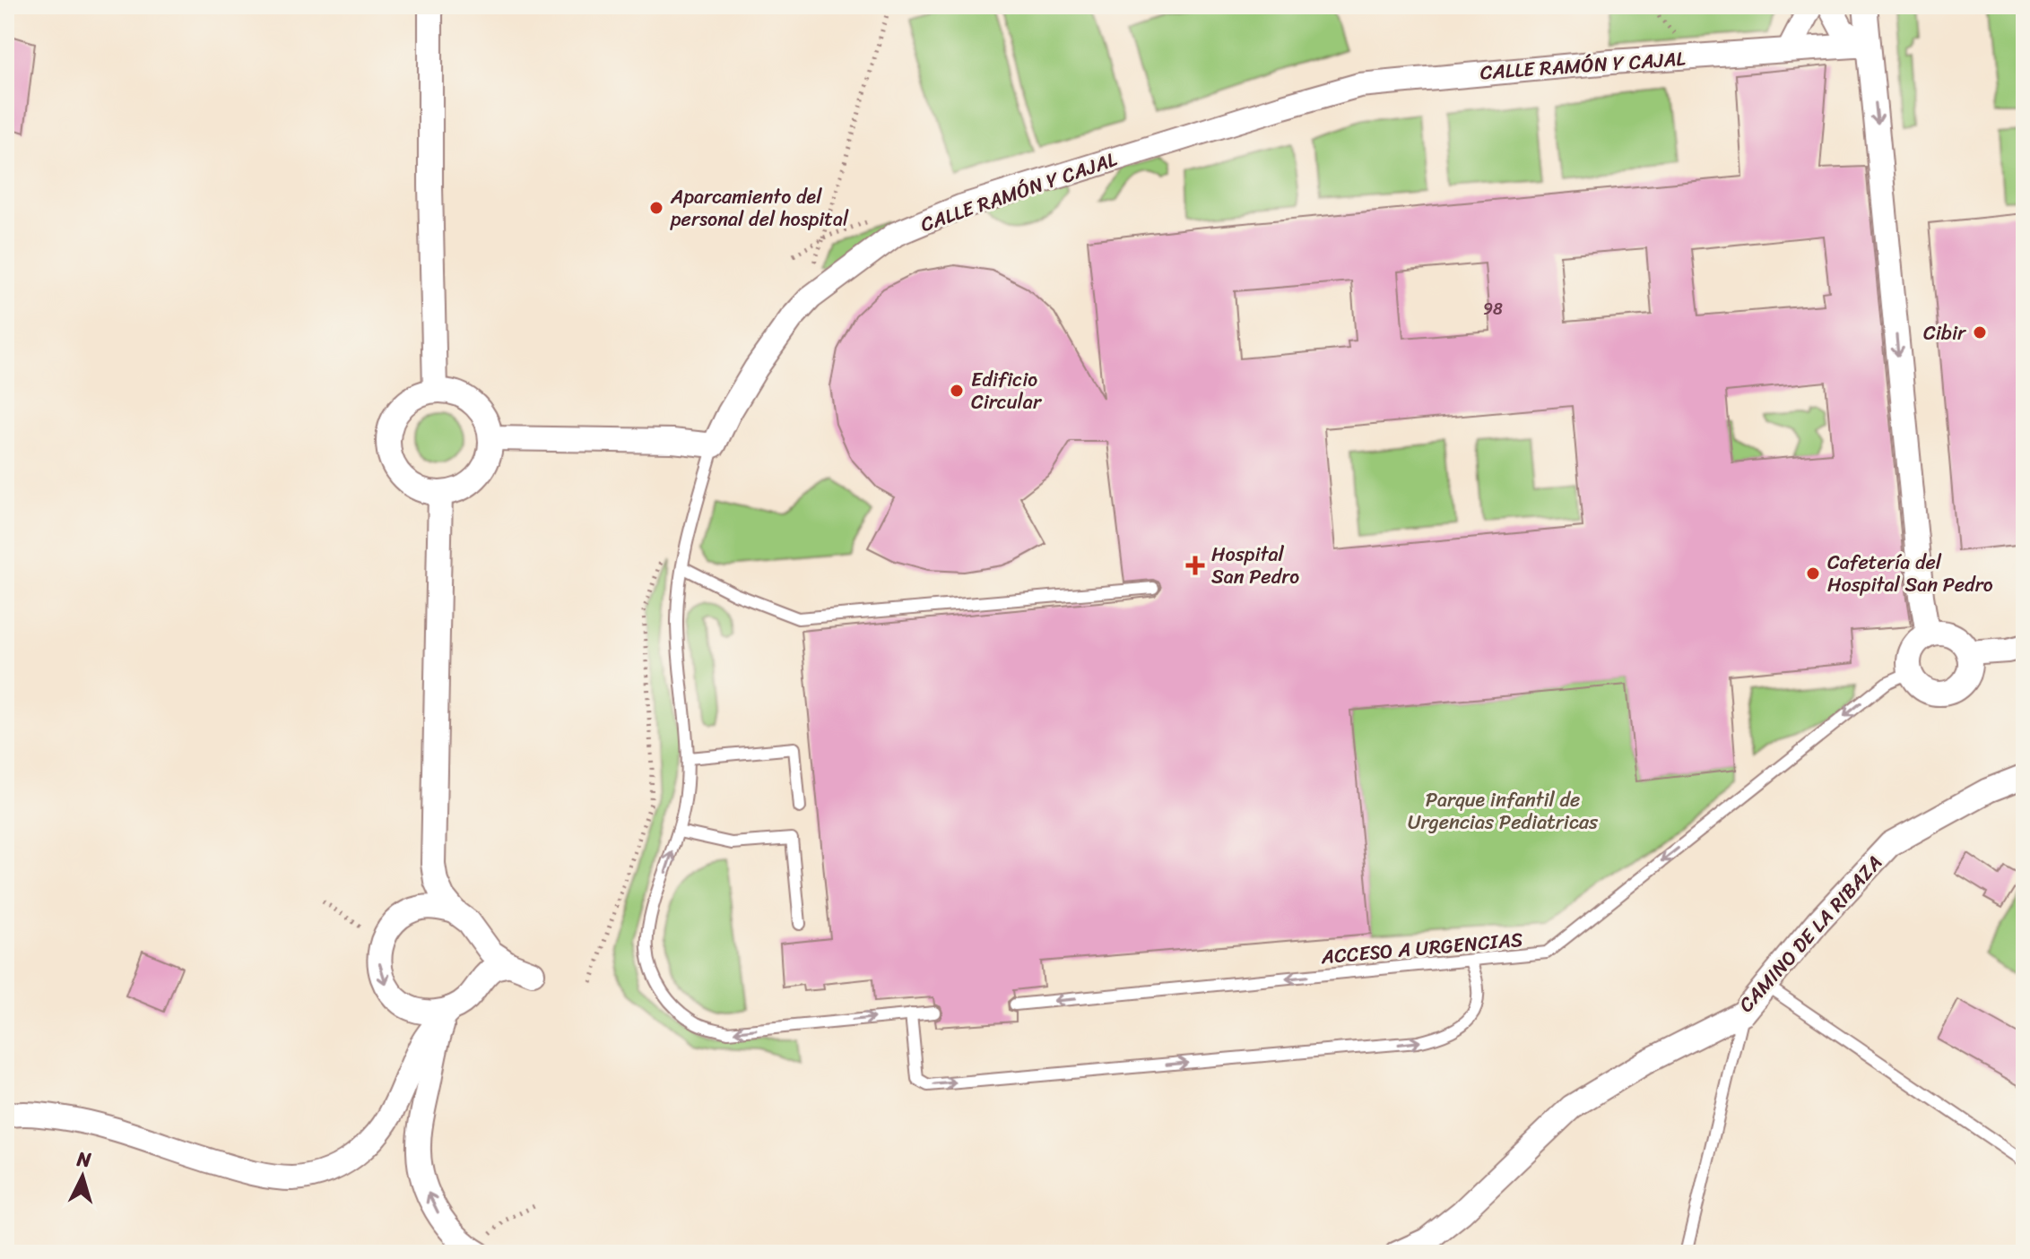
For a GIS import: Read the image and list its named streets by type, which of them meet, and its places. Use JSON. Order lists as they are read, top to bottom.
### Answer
{
  "streets": {
    "street": ["CALLE RAMÓN Y CAJAL", "CAMINO DE LA RIBAZA"],
    "lane": ["ACCESO A URGENCIAS"]
  },
  "one_way": ["ACCESO A URGENCIAS"],
  "parks": ["Parque infantil de Urgencias Pediatricas"],
  "places": {
    "other": [
      "Aparcamiento del personal del hospital",
      "Cibir",
      "Edificio Circular",
      "Cafetería del Hospital San Pedro"
    ],
    "health": ["Hospital San Pedro"]
  },
  "house_numbers": ["98"],
  "north": "top"
}
